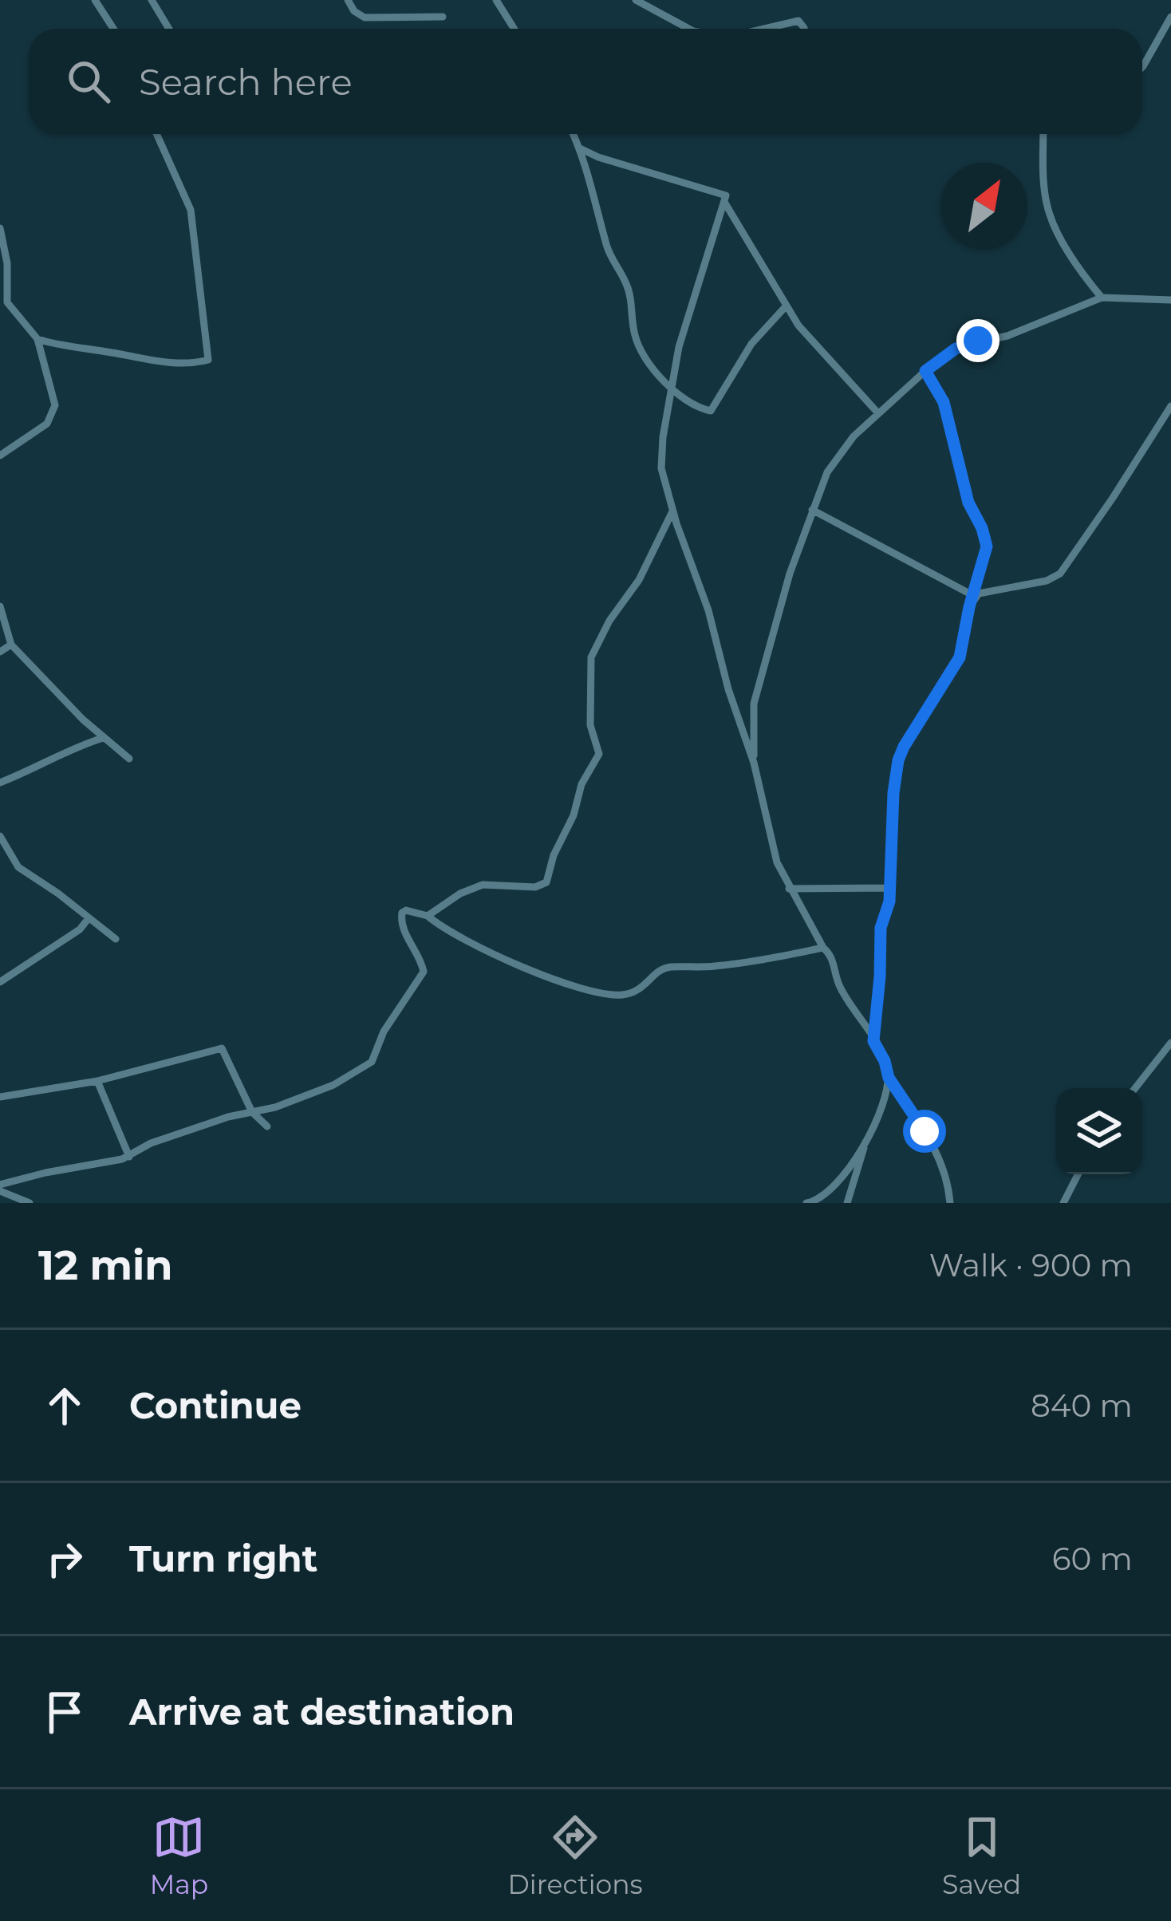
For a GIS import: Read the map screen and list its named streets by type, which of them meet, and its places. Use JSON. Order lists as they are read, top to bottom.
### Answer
{
  "north": "top right",
  "page": {
    "search": "Search here",
    "heading": ["12 min", "Walk · 900 m"],
    "list": [
      ["Continue", "840 m"],
      ["Turn right", "60 m"],
      "Arrive at destination"
    ],
    "nav": ["Map", "Directions", "Saved"]
  }
}
